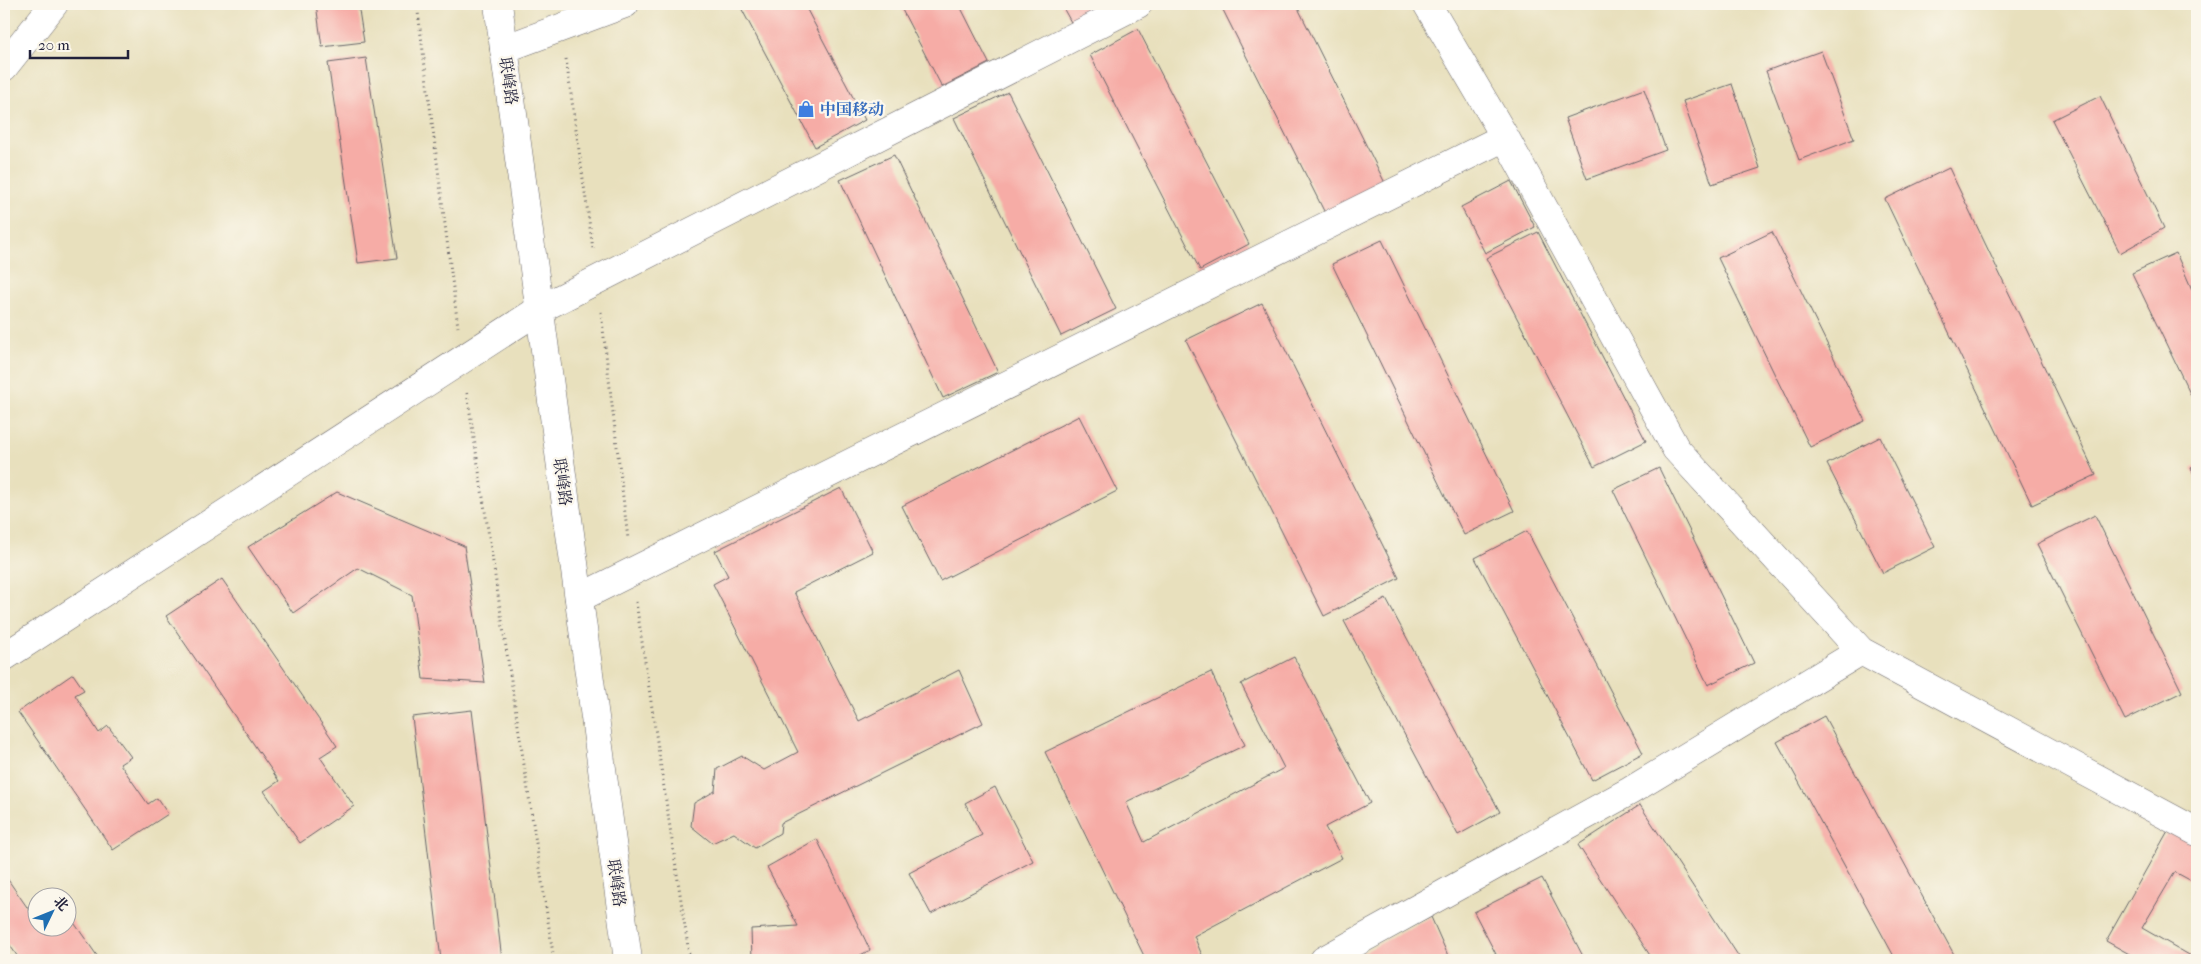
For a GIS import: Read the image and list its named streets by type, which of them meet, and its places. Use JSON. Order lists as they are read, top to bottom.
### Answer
{
  "streets": {
    "street": ["联峰路"]
  },
  "places": {
    "shop": ["中国移动"]
  },
  "scale_bar": "20 m",
  "north": "top right"
}
